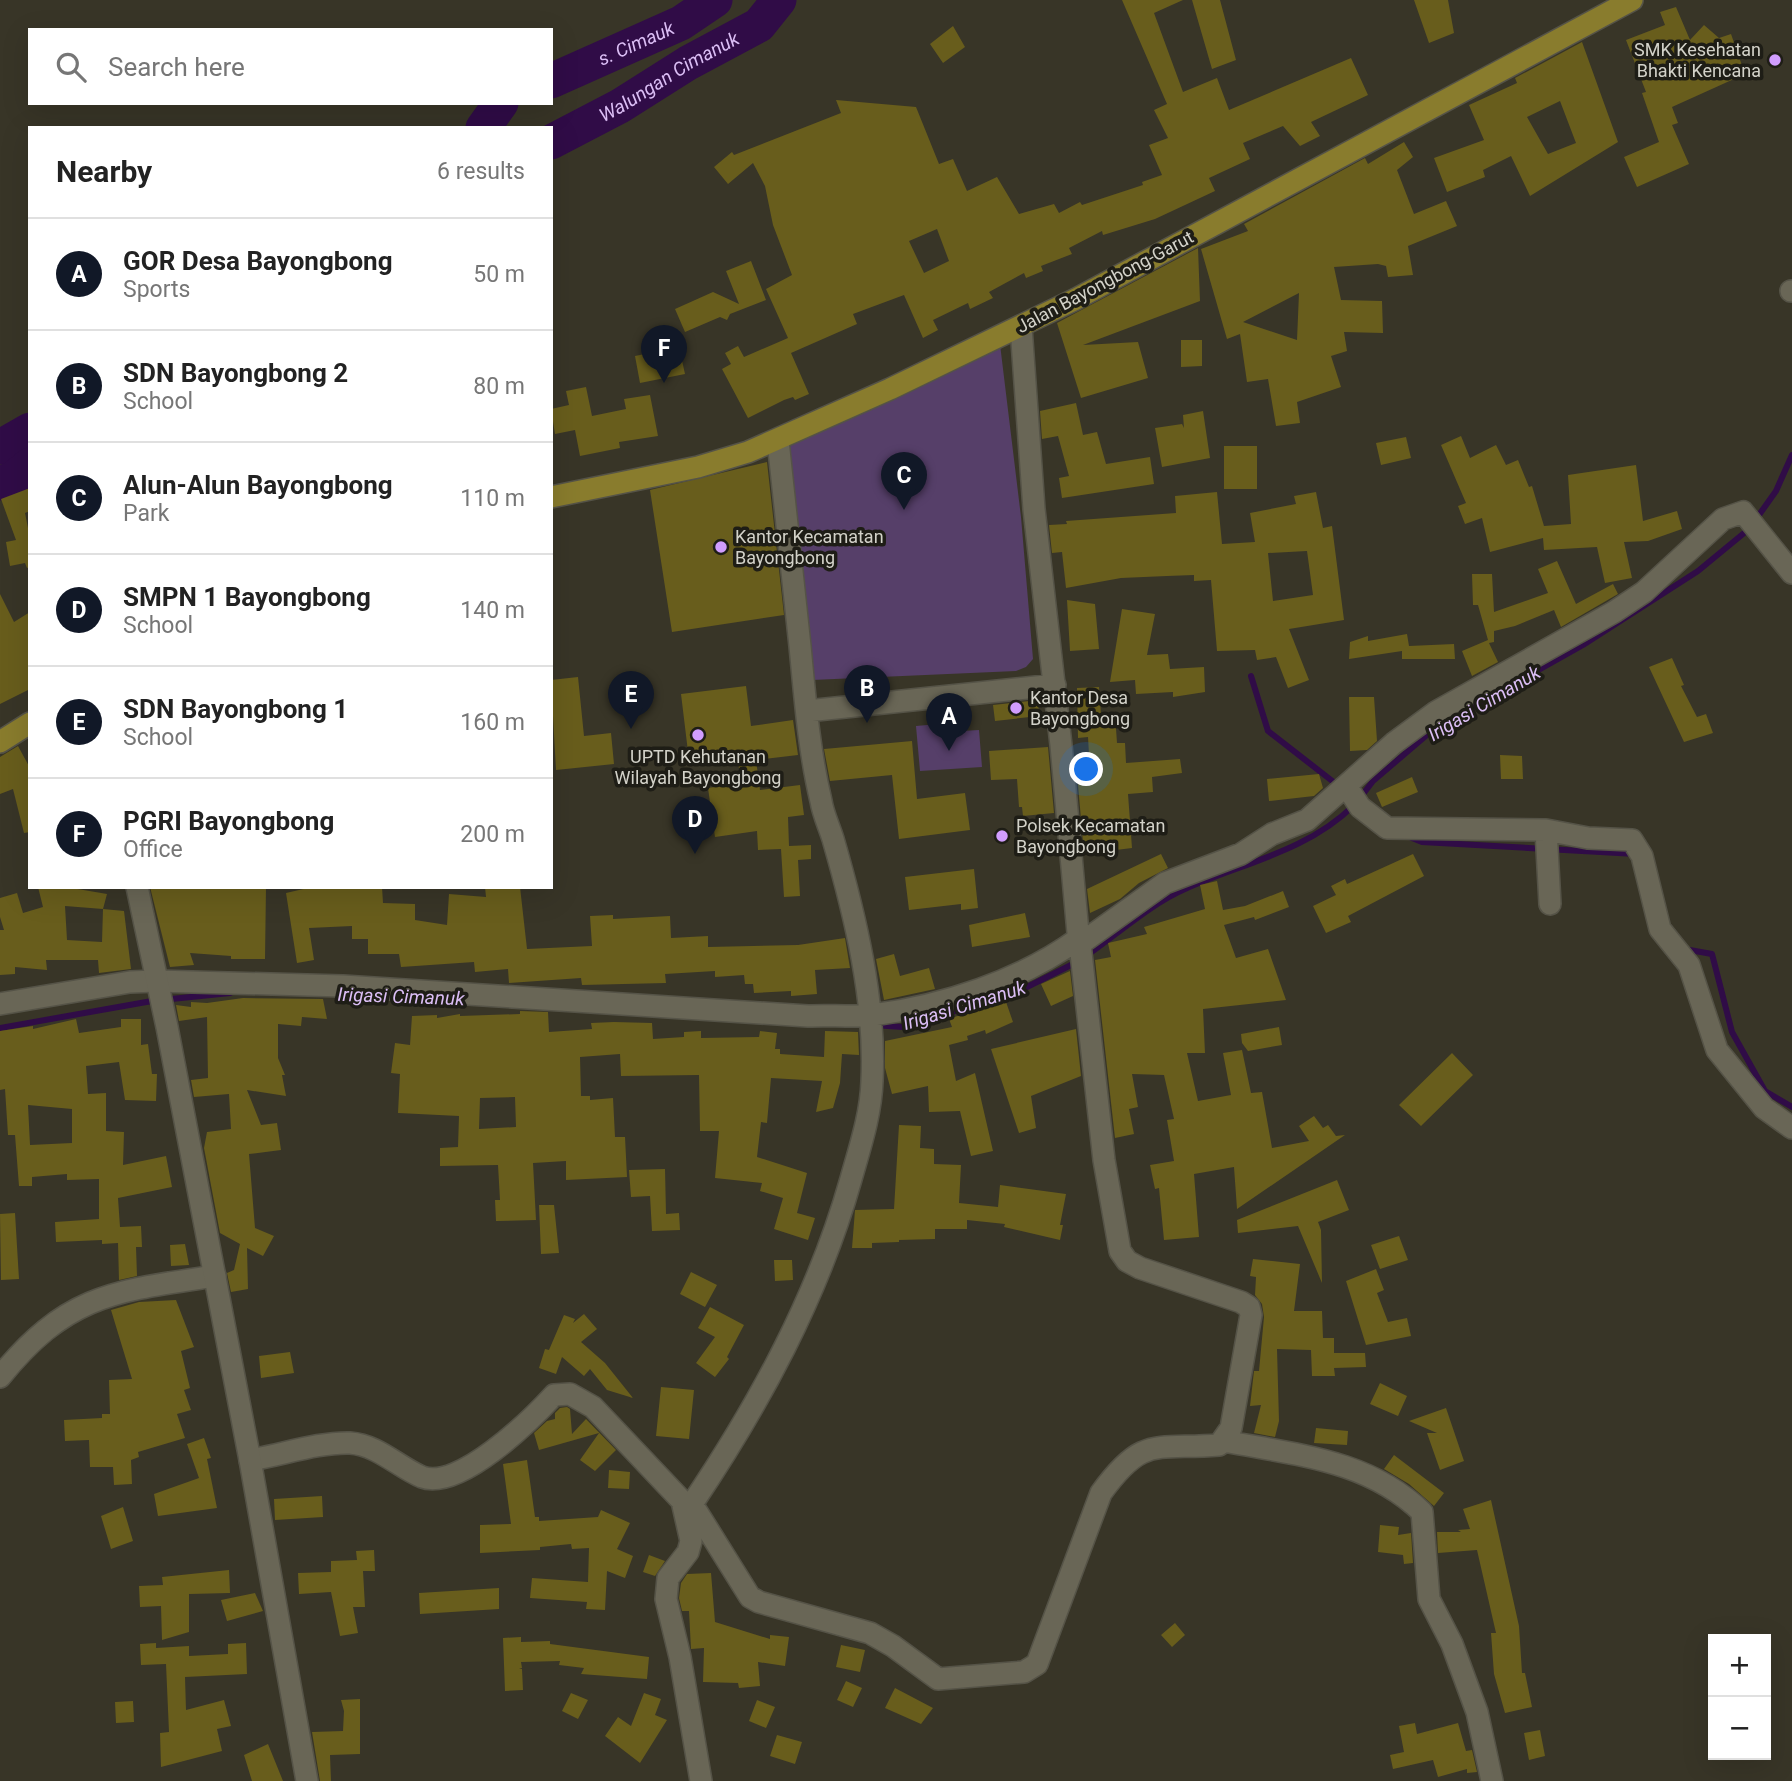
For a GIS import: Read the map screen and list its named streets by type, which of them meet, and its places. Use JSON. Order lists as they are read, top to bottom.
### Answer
{
  "streets": {
    "main road": ["Jalan Bayongbong-Garut"]
  },
  "water": ["s. Cimauk", "Walungan Cimanuk", "Irigasi Cimanuk"],
  "places": [
    "SMK Kesehatan Bhakti Kencana",
    "Kantor Kecamatan Bayongbong",
    "Kantor Desa Bayongbong",
    "UPTD Kehutanan Wilayah Bayongbong",
    "Polsek Kecamatan Bayongbong"
  ],
  "page": {
    "search": "Search here",
    "heading": ["Nearby", "6 results"],
    "list": [
      {
        "mark": "A",
        "name": "GOR Desa Bayongbong",
        "note": "Sports",
        "value": "50 m"
      },
      {
        "mark": "B",
        "name": "SDN Bayongbong 2",
        "note": "School",
        "value": "80 m"
      },
      {
        "mark": "C",
        "name": "Alun-Alun Bayongbong",
        "note": "Park",
        "value": "110 m"
      },
      {
        "mark": "D",
        "name": "SMPN 1 Bayongbong",
        "note": "School",
        "value": "140 m"
      },
      {
        "mark": "E",
        "name": "SDN Bayongbong 1",
        "note": "School",
        "value": "160 m"
      },
      {
        "mark": "F",
        "name": "PGRI Bayongbong",
        "note": "Office",
        "value": "200 m"
      }
    ],
    "pins": [
      "F",
      "C",
      "B",
      "E",
      "A",
      "D"
    ],
    "map_buttons": ["+", "−"]
  }
}
